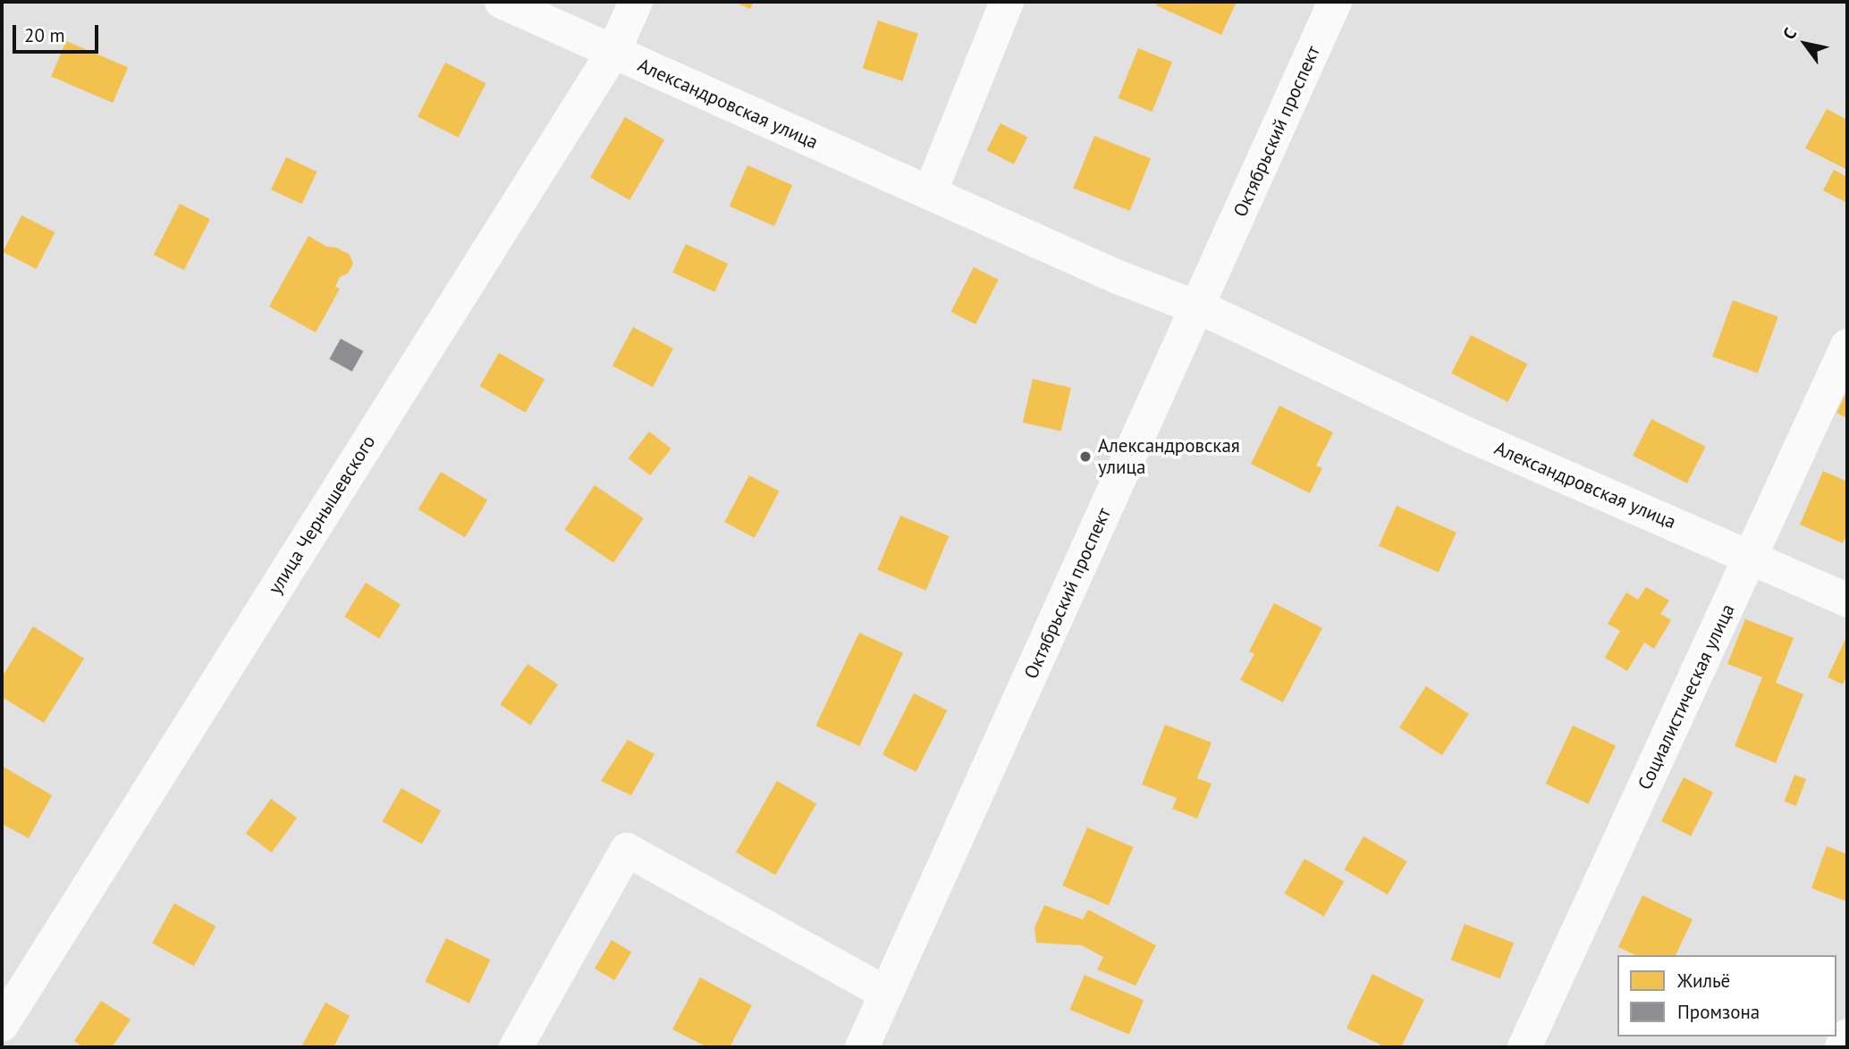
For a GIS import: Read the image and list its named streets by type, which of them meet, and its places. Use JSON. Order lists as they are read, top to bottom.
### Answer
{
  "streets": {
    "street": [
      "Александровская улица",
      "Октябрьский проспект",
      "улица Чернышевского",
      "Социалистическая улица"
    ]
  },
  "crossings": [
    ["Александровская улица", "Октябрьский проспект"],
    ["Александровская улица", "улица Чернышевского"],
    ["Александровская улица", "Социалистическая улица"]
  ],
  "places": ["Александровская улица"],
  "legend": ["Жильё", "Промзона"],
  "scale_bar": "20 m",
  "north": "top left"
}
